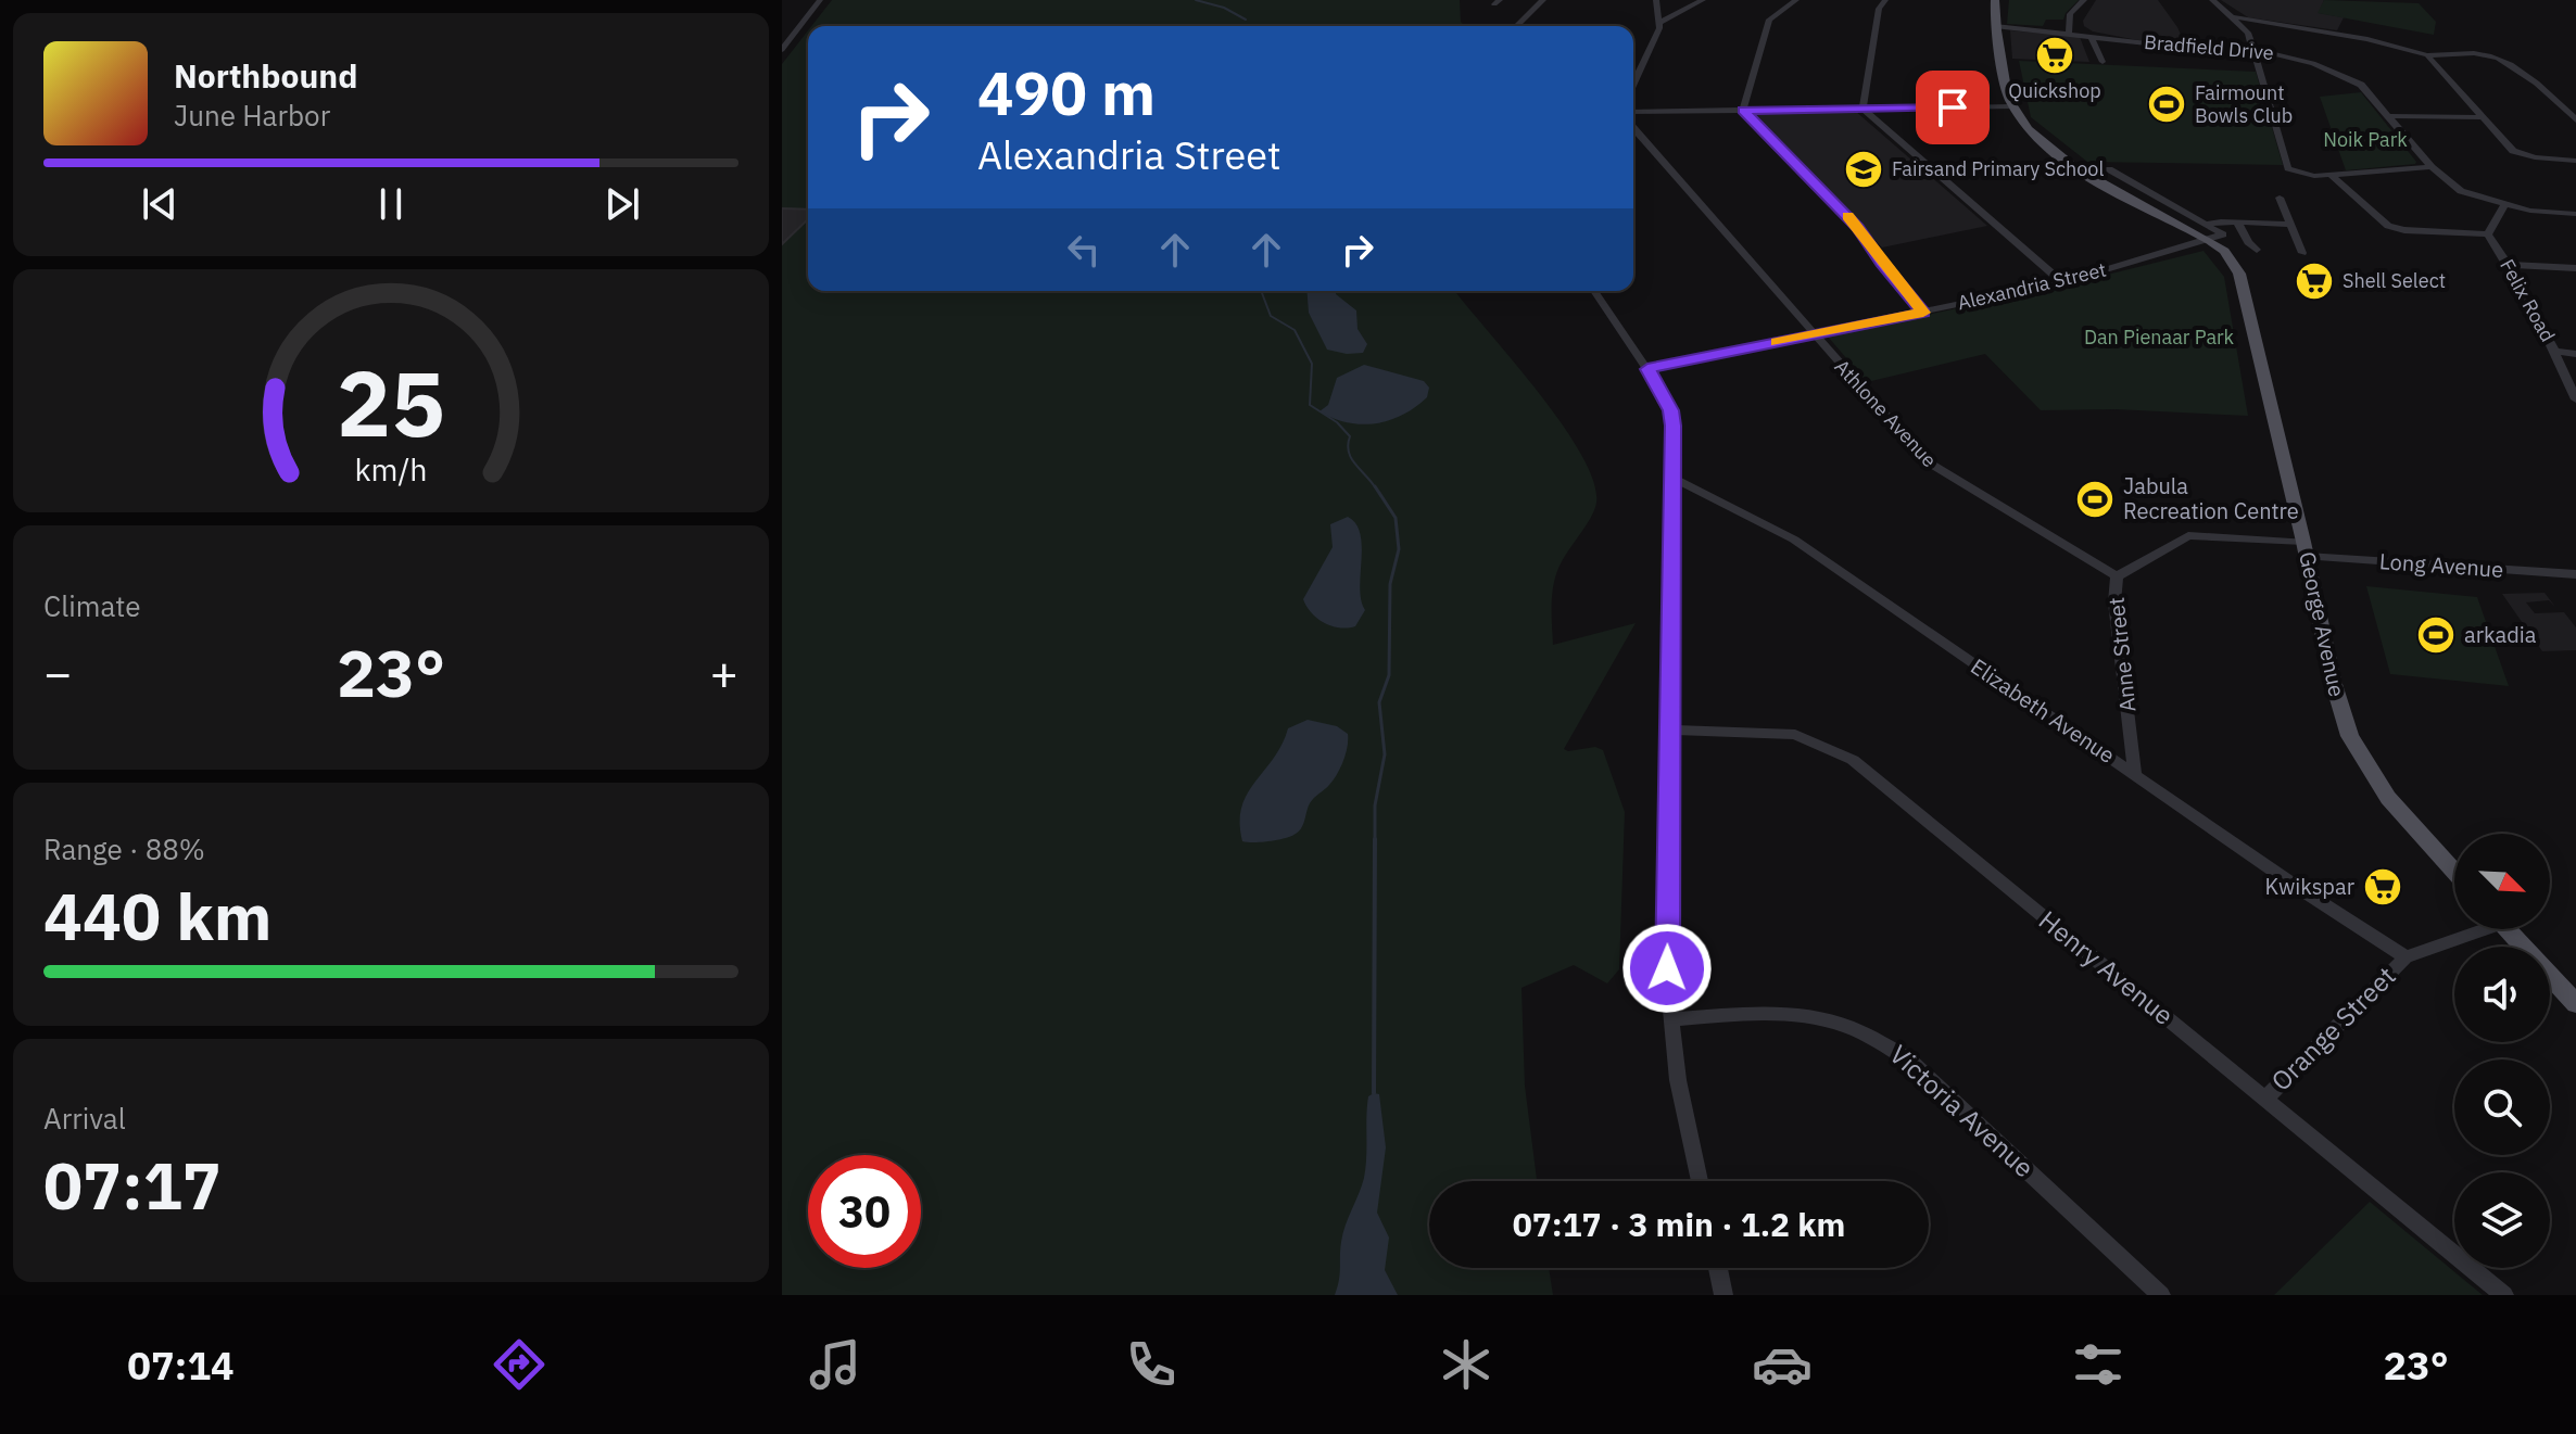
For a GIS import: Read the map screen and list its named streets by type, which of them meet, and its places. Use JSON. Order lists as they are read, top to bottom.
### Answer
{
  "streets": {
    "main road": ["George Avenue"],
    "street": [
      "Bradfield Drive",
      "Alexandria Street",
      "Felix Road",
      "Athlone Avenue",
      "Long Avenue",
      "Anne Street",
      "Elizabeth Avenue",
      "Henry Avenue",
      "Orange Street",
      "Victoria Avenue"
    ]
  },
  "crossings": [
    ["Bradfield Drive", "Felix Road"],
    ["Bradfield Drive", "George Avenue"],
    ["Alexandria Street", "Athlone Avenue"],
    ["Alexandria Street", "George Avenue"],
    ["Athlone Avenue", "Anne Street"],
    ["Long Avenue", "George Avenue"],
    ["Long Avenue", "Anne Street"],
    ["George Avenue", "Anne Street"],
    ["Anne Street", "Elizabeth Avenue"],
    ["Elizabeth Avenue", "Orange Street"],
    ["Henry Avenue", "Orange Street"]
  ],
  "parks": ["Noik Park", "Dan Pienaar Park"],
  "places": {
    "supermarket": ["Quickshop", "Shell Select", "Kwikspar"],
    "sports": ["Fairmount Bowls Club", "Jabula Recreation Centre", "arkadia"],
    "school or university": ["Fairsand Primary School"]
  },
  "north": "bottom right",
  "page": {
    "turn": ["490 m", "Alexandria Street"],
    "song": ["Northbound", "June Harbor"],
    "tile": [
      "Climate",
      ["Range · 88%", "440 km"],
      ["Arrival", "07:17"]
    ],
    "heat": ["−", "23°", "+"],
    "limit": "30",
    "trip": "07:17 · 3 min · 1.2 km",
    "tabs": ["07:14", "23°"],
    "gauge": ["25", "km/h"]
  }
}
